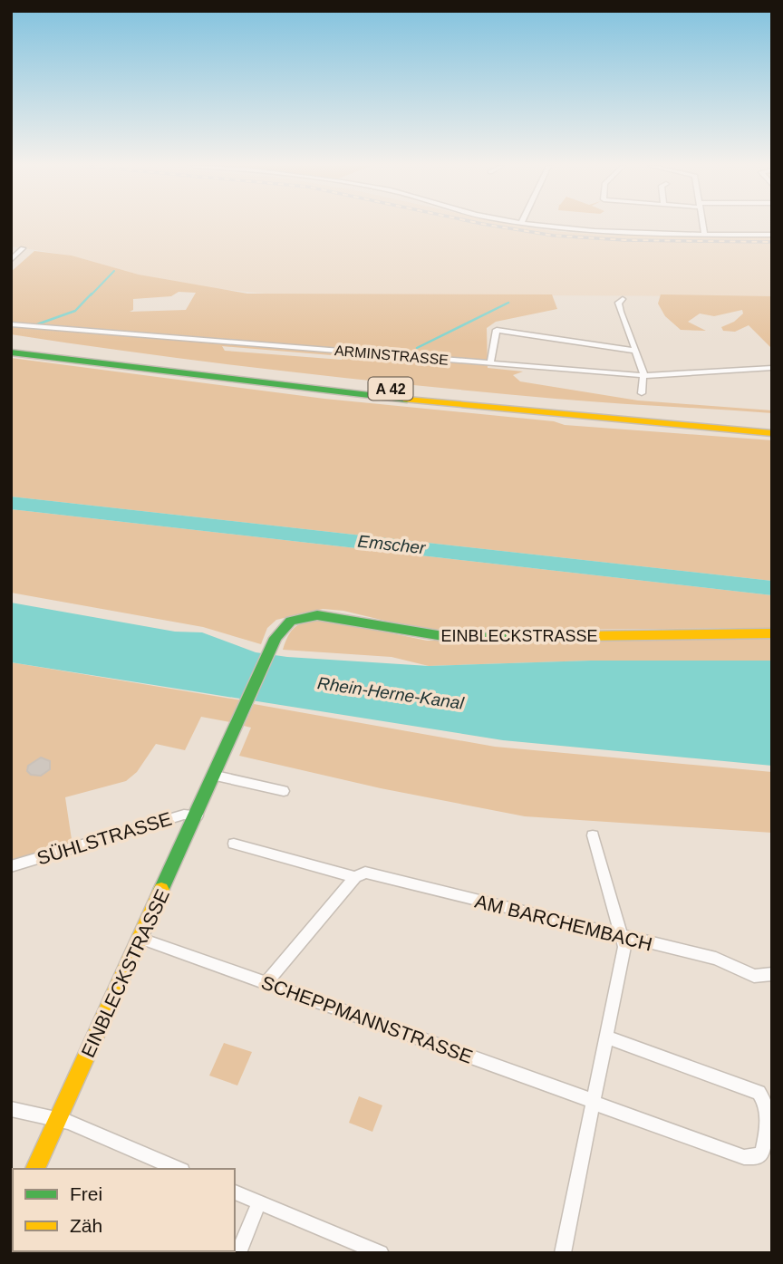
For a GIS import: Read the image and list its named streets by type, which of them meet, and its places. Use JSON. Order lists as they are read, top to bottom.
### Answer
{
  "streets": {
    "main road": ["A 42", "EINBLECKSTRASSE"],
    "street": [
      "ARMINSTRASSE",
      "SÜHLSTRASSE",
      "AM BARCHEMBACH",
      "SCHEPPMANNSTRASSE"
    ]
  },
  "crossings": [
    ["EINBLECKSTRASSE", "SÜHLSTRASSE"],
    ["EINBLECKSTRASSE", "SCHEPPMANNSTRASSE"]
  ],
  "water": ["Emscher", "Rhein-Herne-Kanal"],
  "legend": ["Frei", "Zäh"]
}
